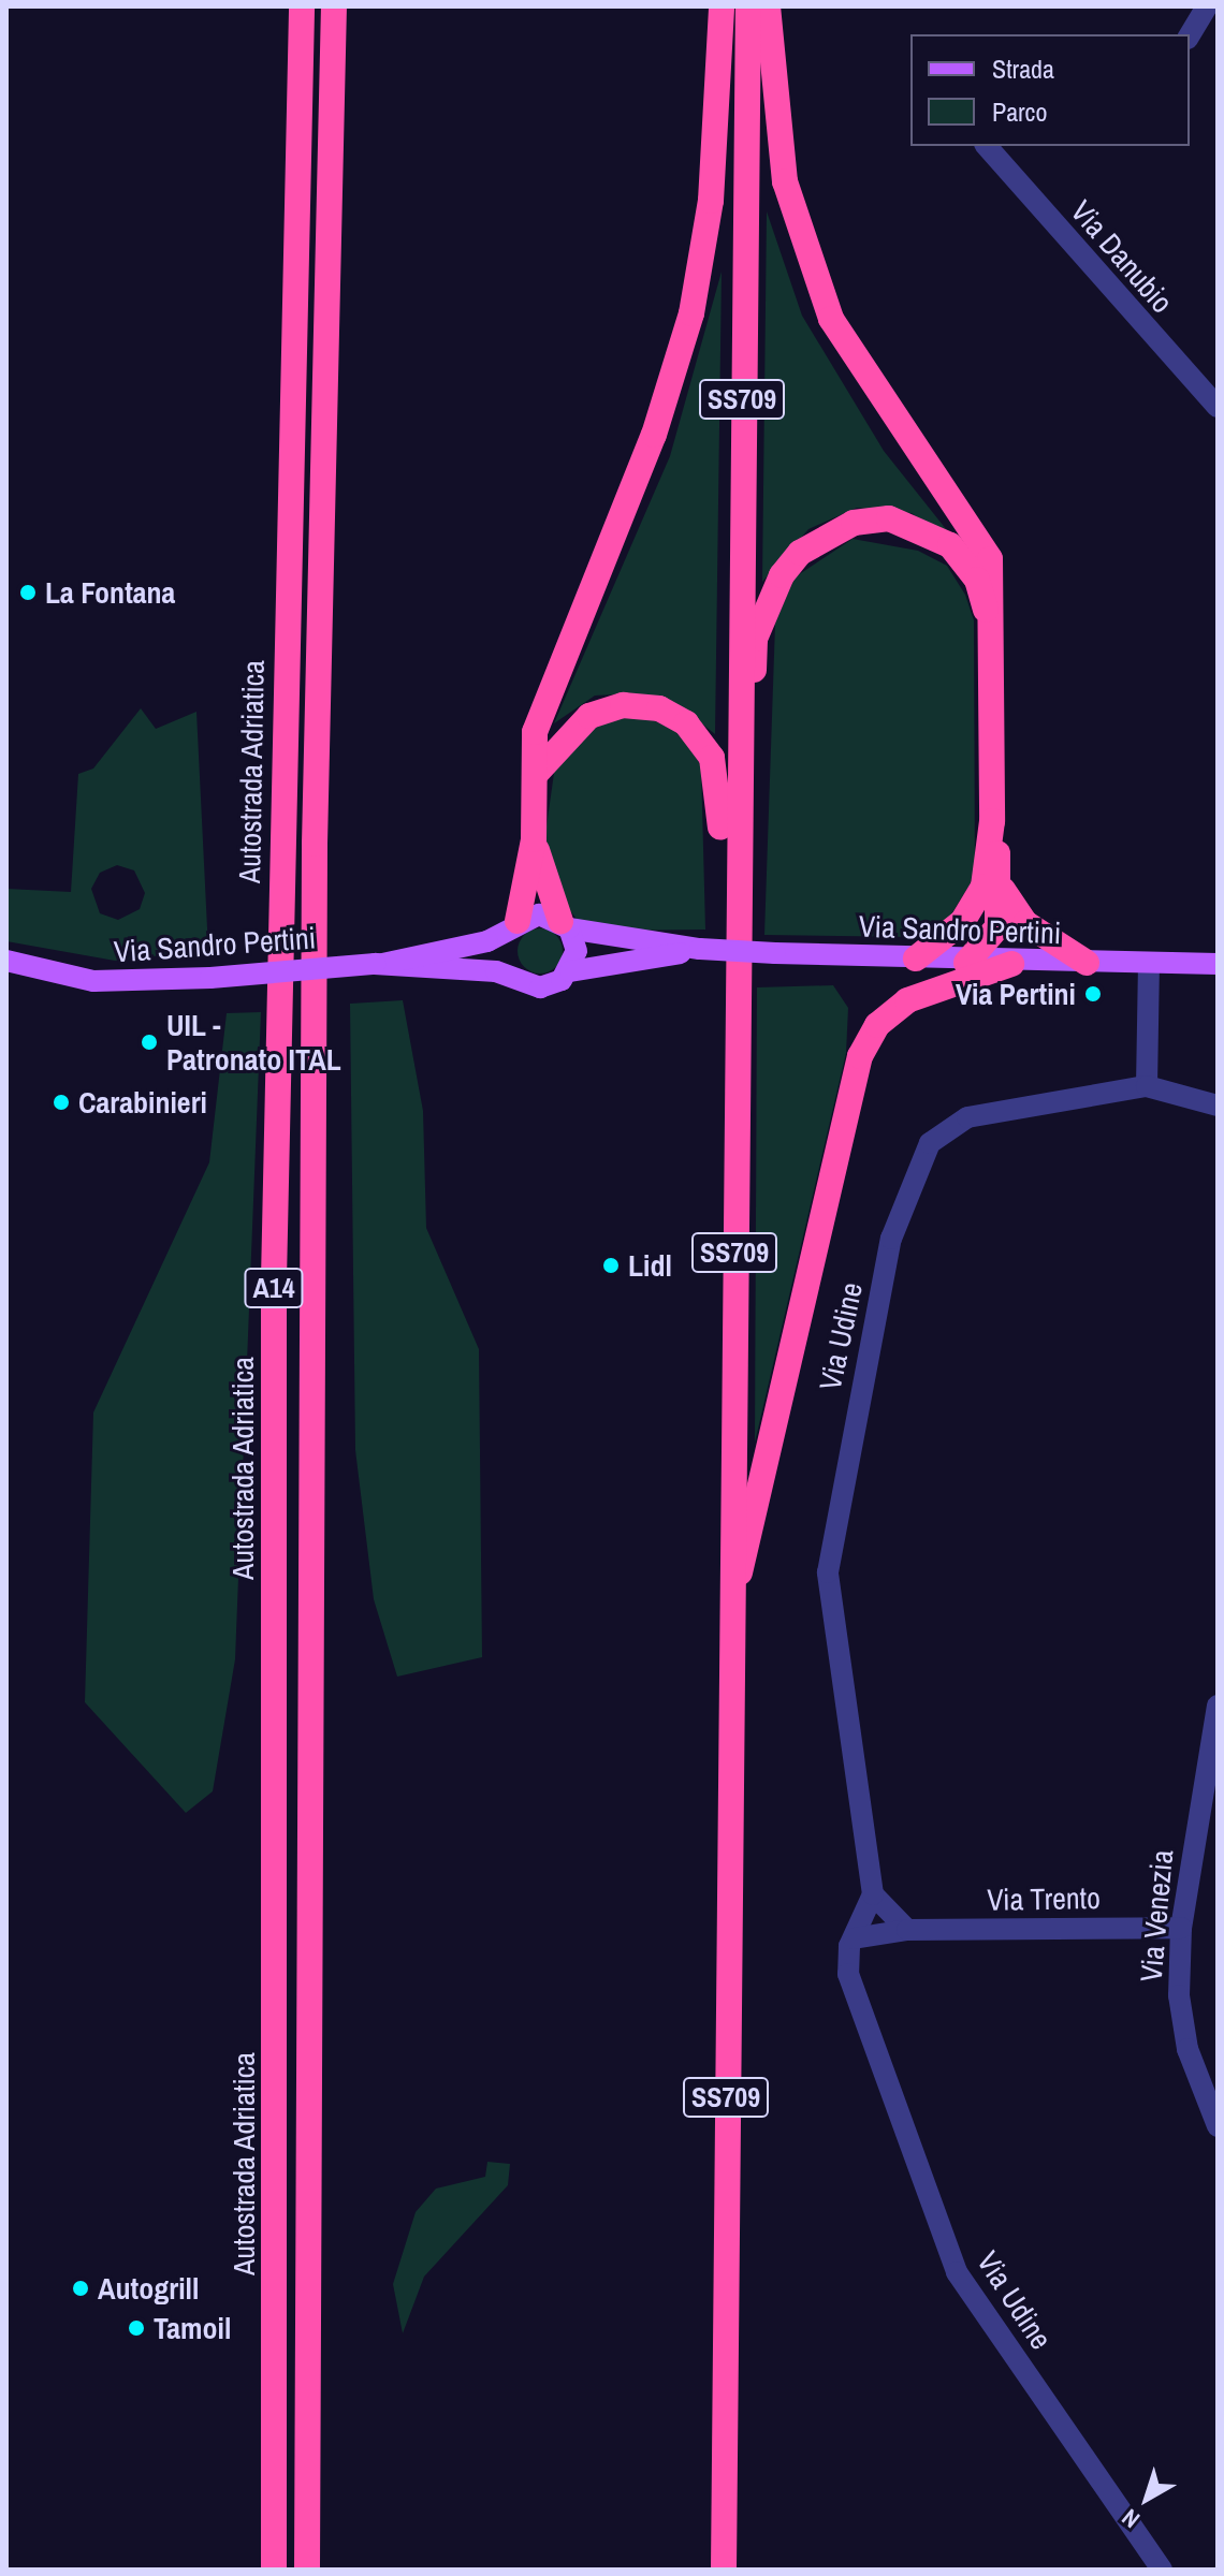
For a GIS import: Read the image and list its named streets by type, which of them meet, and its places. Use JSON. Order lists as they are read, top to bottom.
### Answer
{
  "streets": {
    "highway": ["SS709", "Autostrada Adriatica", "A14"],
    "main road": ["Via Sandro Pertini"],
    "street": [
      "Via Danubio",
      "Via Udine",
      "Via Trento",
      "Via Venezia"
    ]
  },
  "crossings": [
    ["Via Trento", "Via Venezia"]
  ],
  "places": [
    "La Fontana",
    "Via Pertini",
    "UIL - Patronato ITAL",
    "Carabinieri",
    "Lidl",
    "Autogrill",
    "Tamoil"
  ],
  "legend": ["Strada", "Parco"],
  "north": "bottom left"
}
